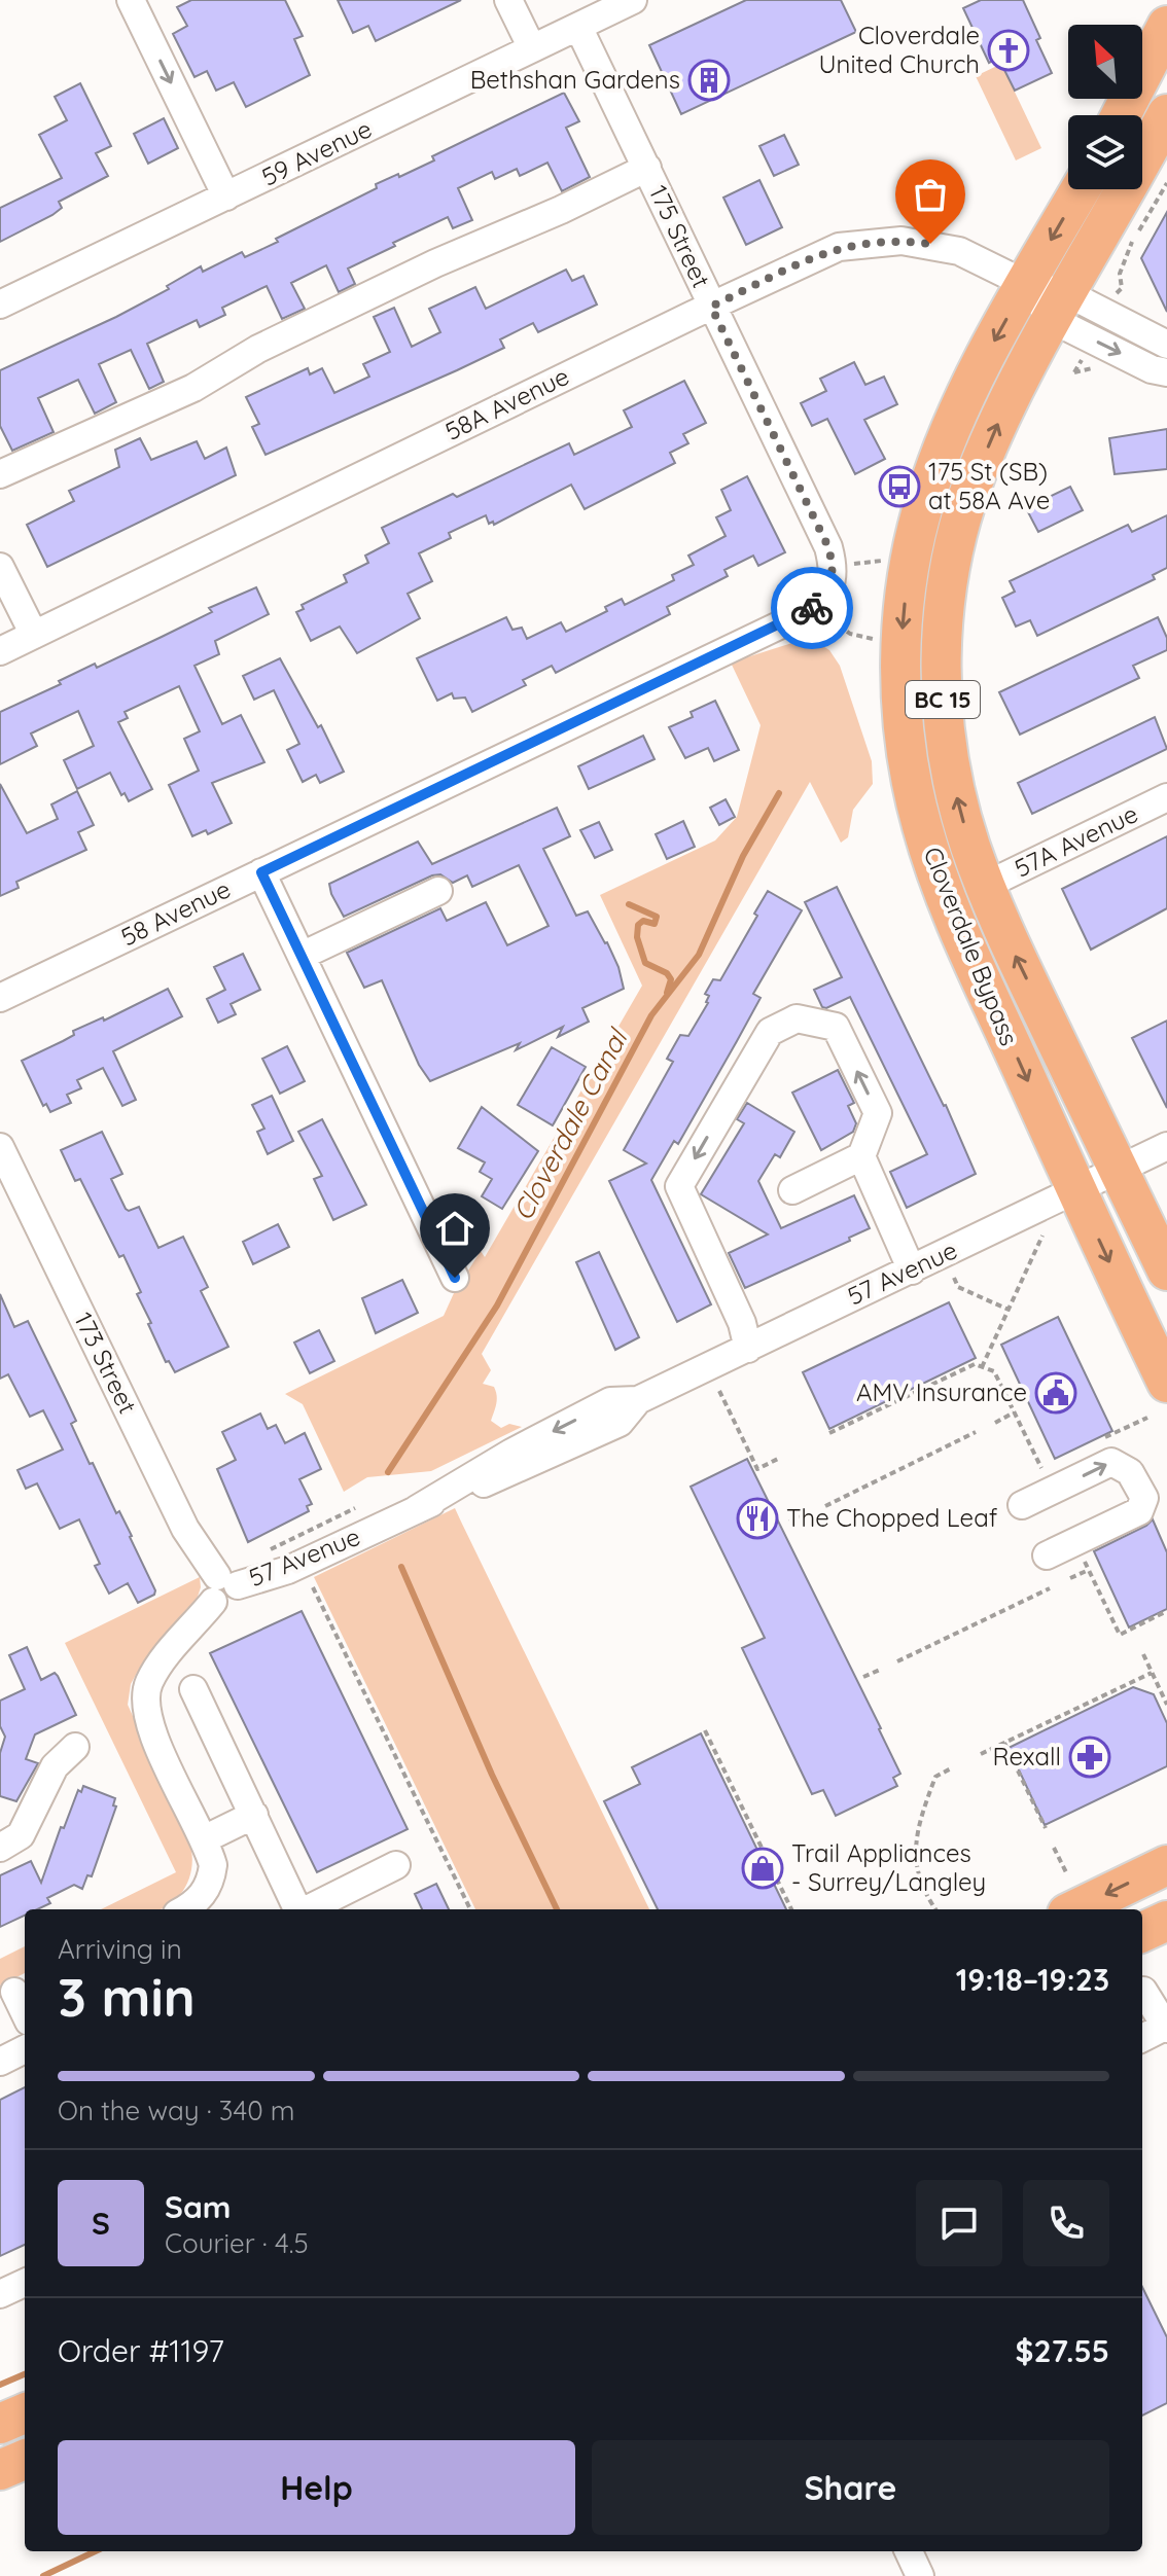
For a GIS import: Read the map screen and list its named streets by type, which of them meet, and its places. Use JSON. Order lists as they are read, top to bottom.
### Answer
{
  "streets": {
    "highway": ["BC 15", "Cloverdale Bypass"],
    "street": [
      "59 Avenue",
      "175 Street",
      "58A Avenue",
      "57A Avenue",
      "58 Avenue",
      "57 Avenue",
      "173 Street"
    ]
  },
  "crossings": [
    ["59 Avenue", "175 Street"],
    ["175 Street", "58A Avenue"],
    ["175 Street", "58 Avenue"],
    ["58A Avenue", "Cloverdale Bypass"],
    ["57A Avenue", "Cloverdale Bypass"],
    ["Cloverdale Bypass", "57 Avenue"],
    ["57 Avenue", "173 Street"]
  ],
  "water": ["Cloverdale Canal"],
  "places": {
    "church": ["Cloverdale United Church"],
    "building": ["Bethshan Gardens"],
    "bus stop": ["175 St (SB) at 58A Ave"],
    "public building": ["AMV Insurance"],
    "restaurant": ["The Chopped Leaf"],
    "pharmacy": ["Rexall"],
    "shop": ["Trail Appliances - Surrey/Langley"]
  },
  "north": "top left",
  "page": {
    "heading": ["3 min", "Arriving in", "19:18–19:23"],
    "panel": [
      "Sam",
      "Courier · 4.5",
      "Order #1197",
      "$27.55"
    ],
    "bar": "On the way · 340 m",
    "round": "S",
    "buttons": ["Help", "Share"]
  }
}
